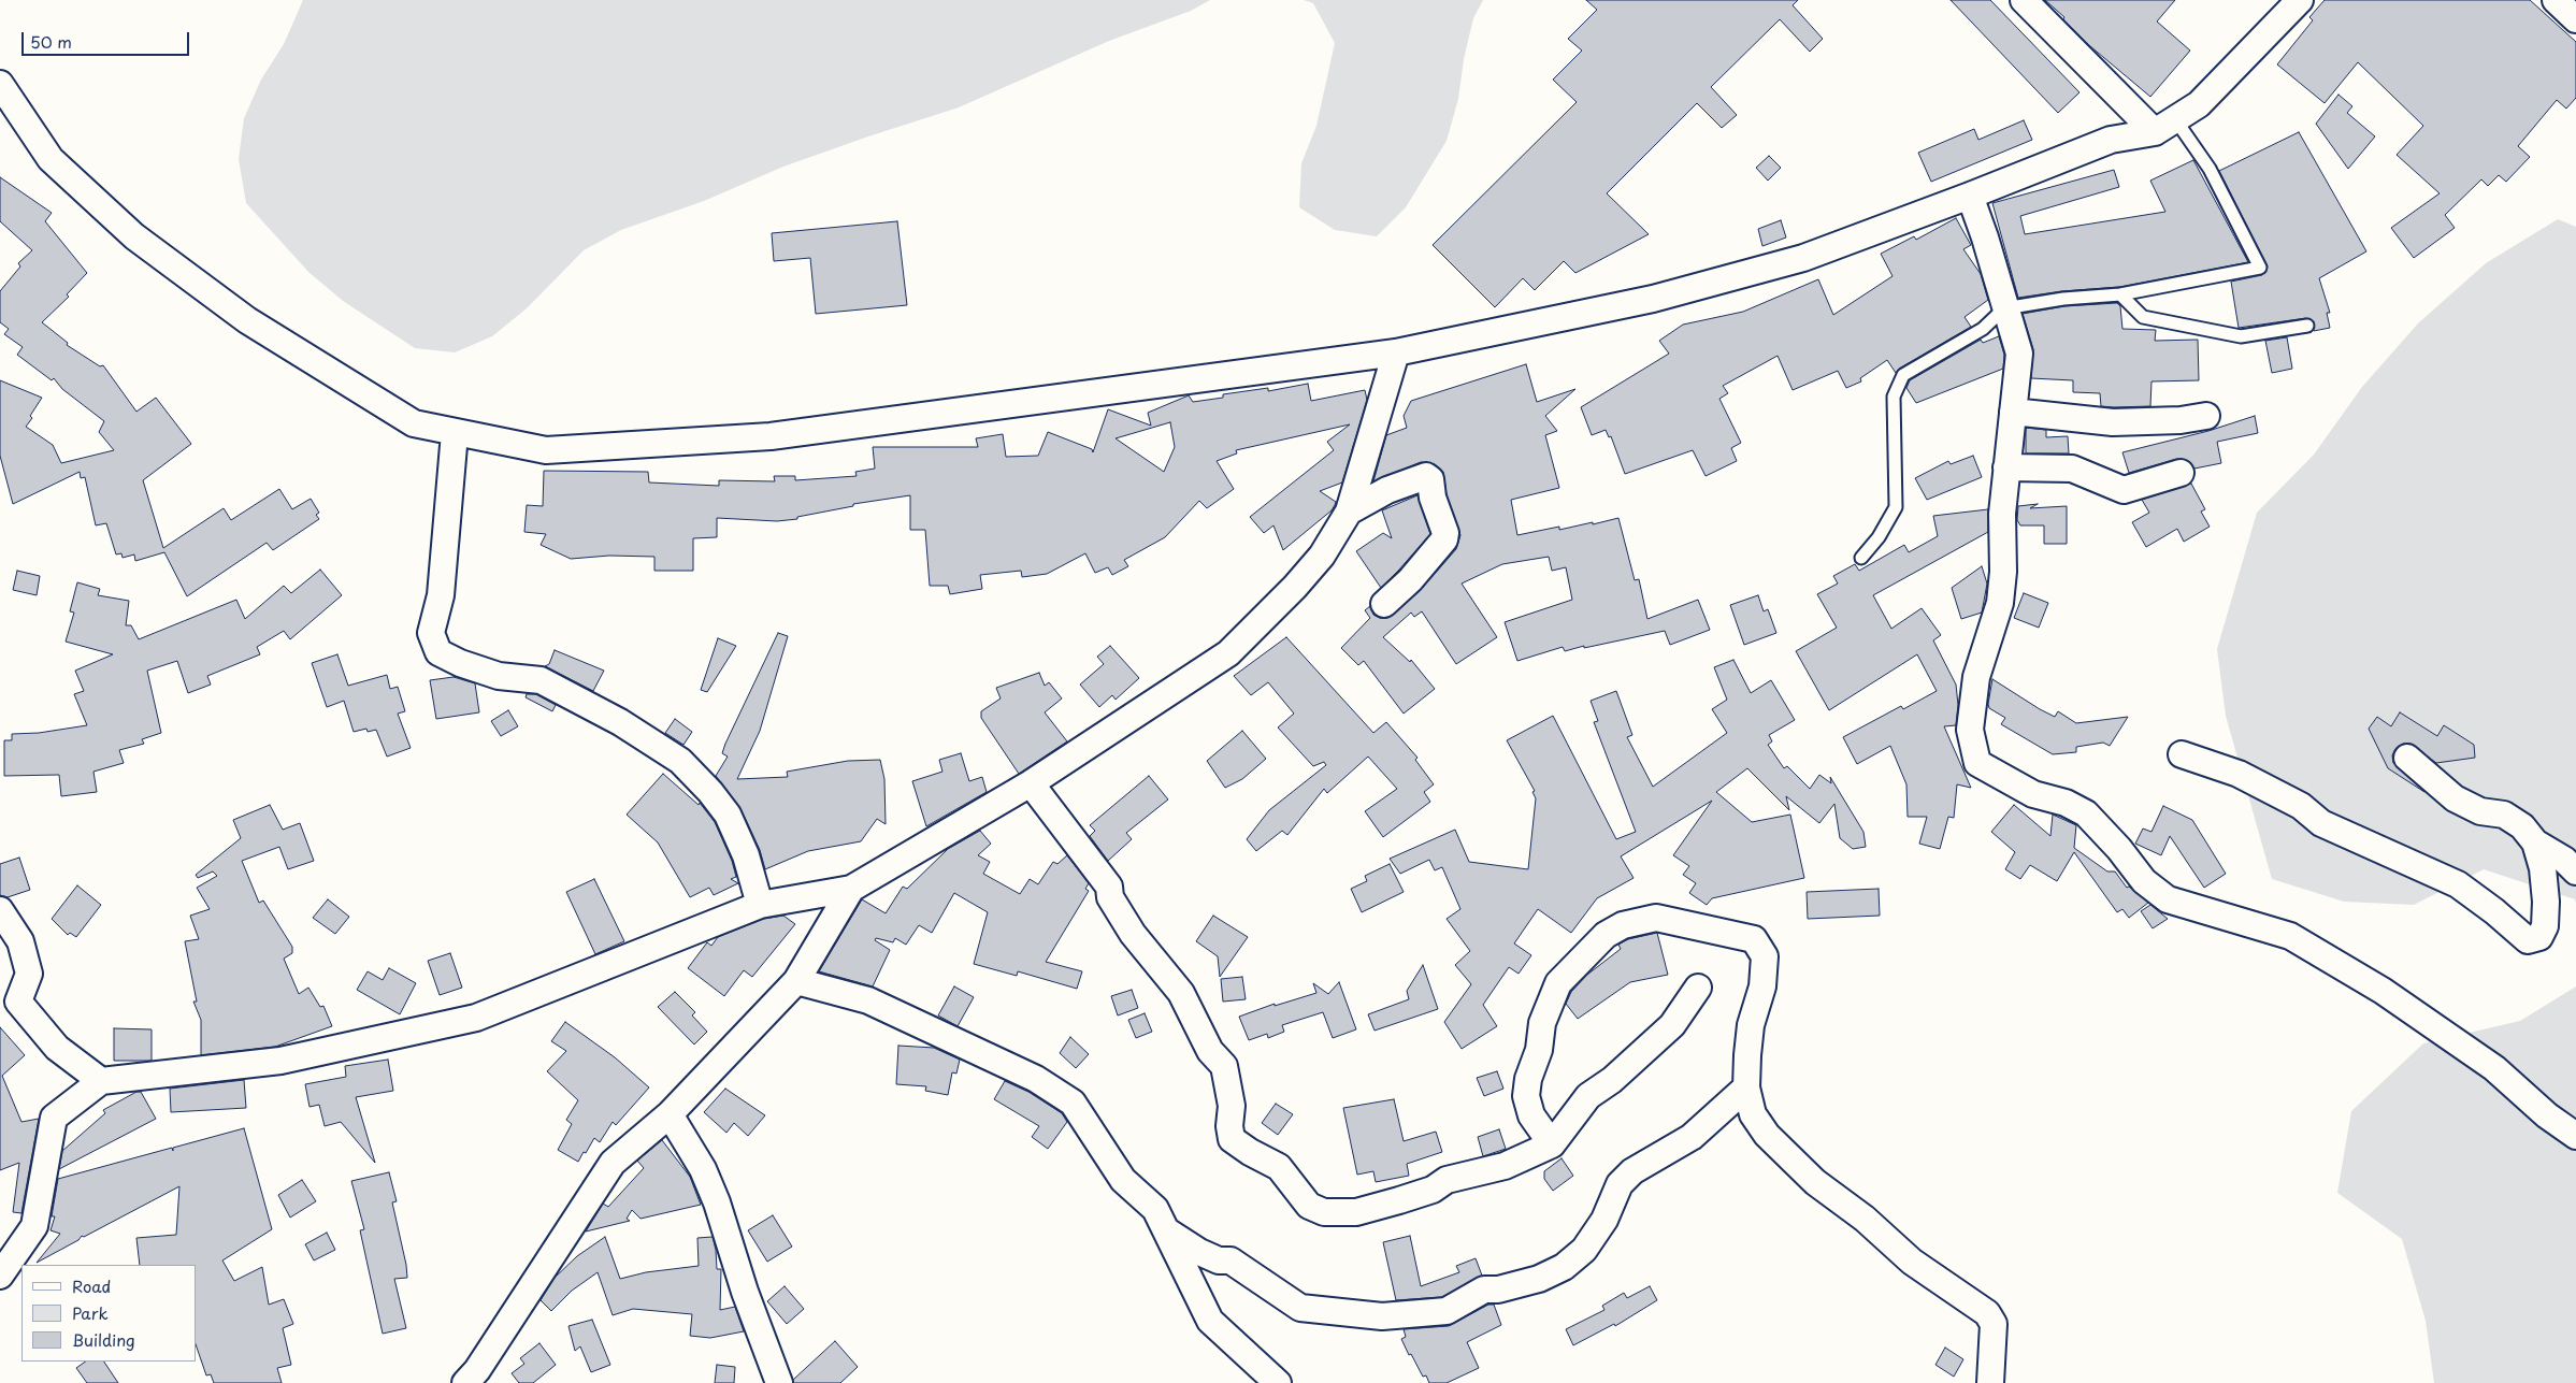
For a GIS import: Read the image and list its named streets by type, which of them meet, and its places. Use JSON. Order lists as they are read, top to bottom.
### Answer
{
  "legend": ["Road", "Park", "Building"],
  "scale_bar": "50 m"
}
